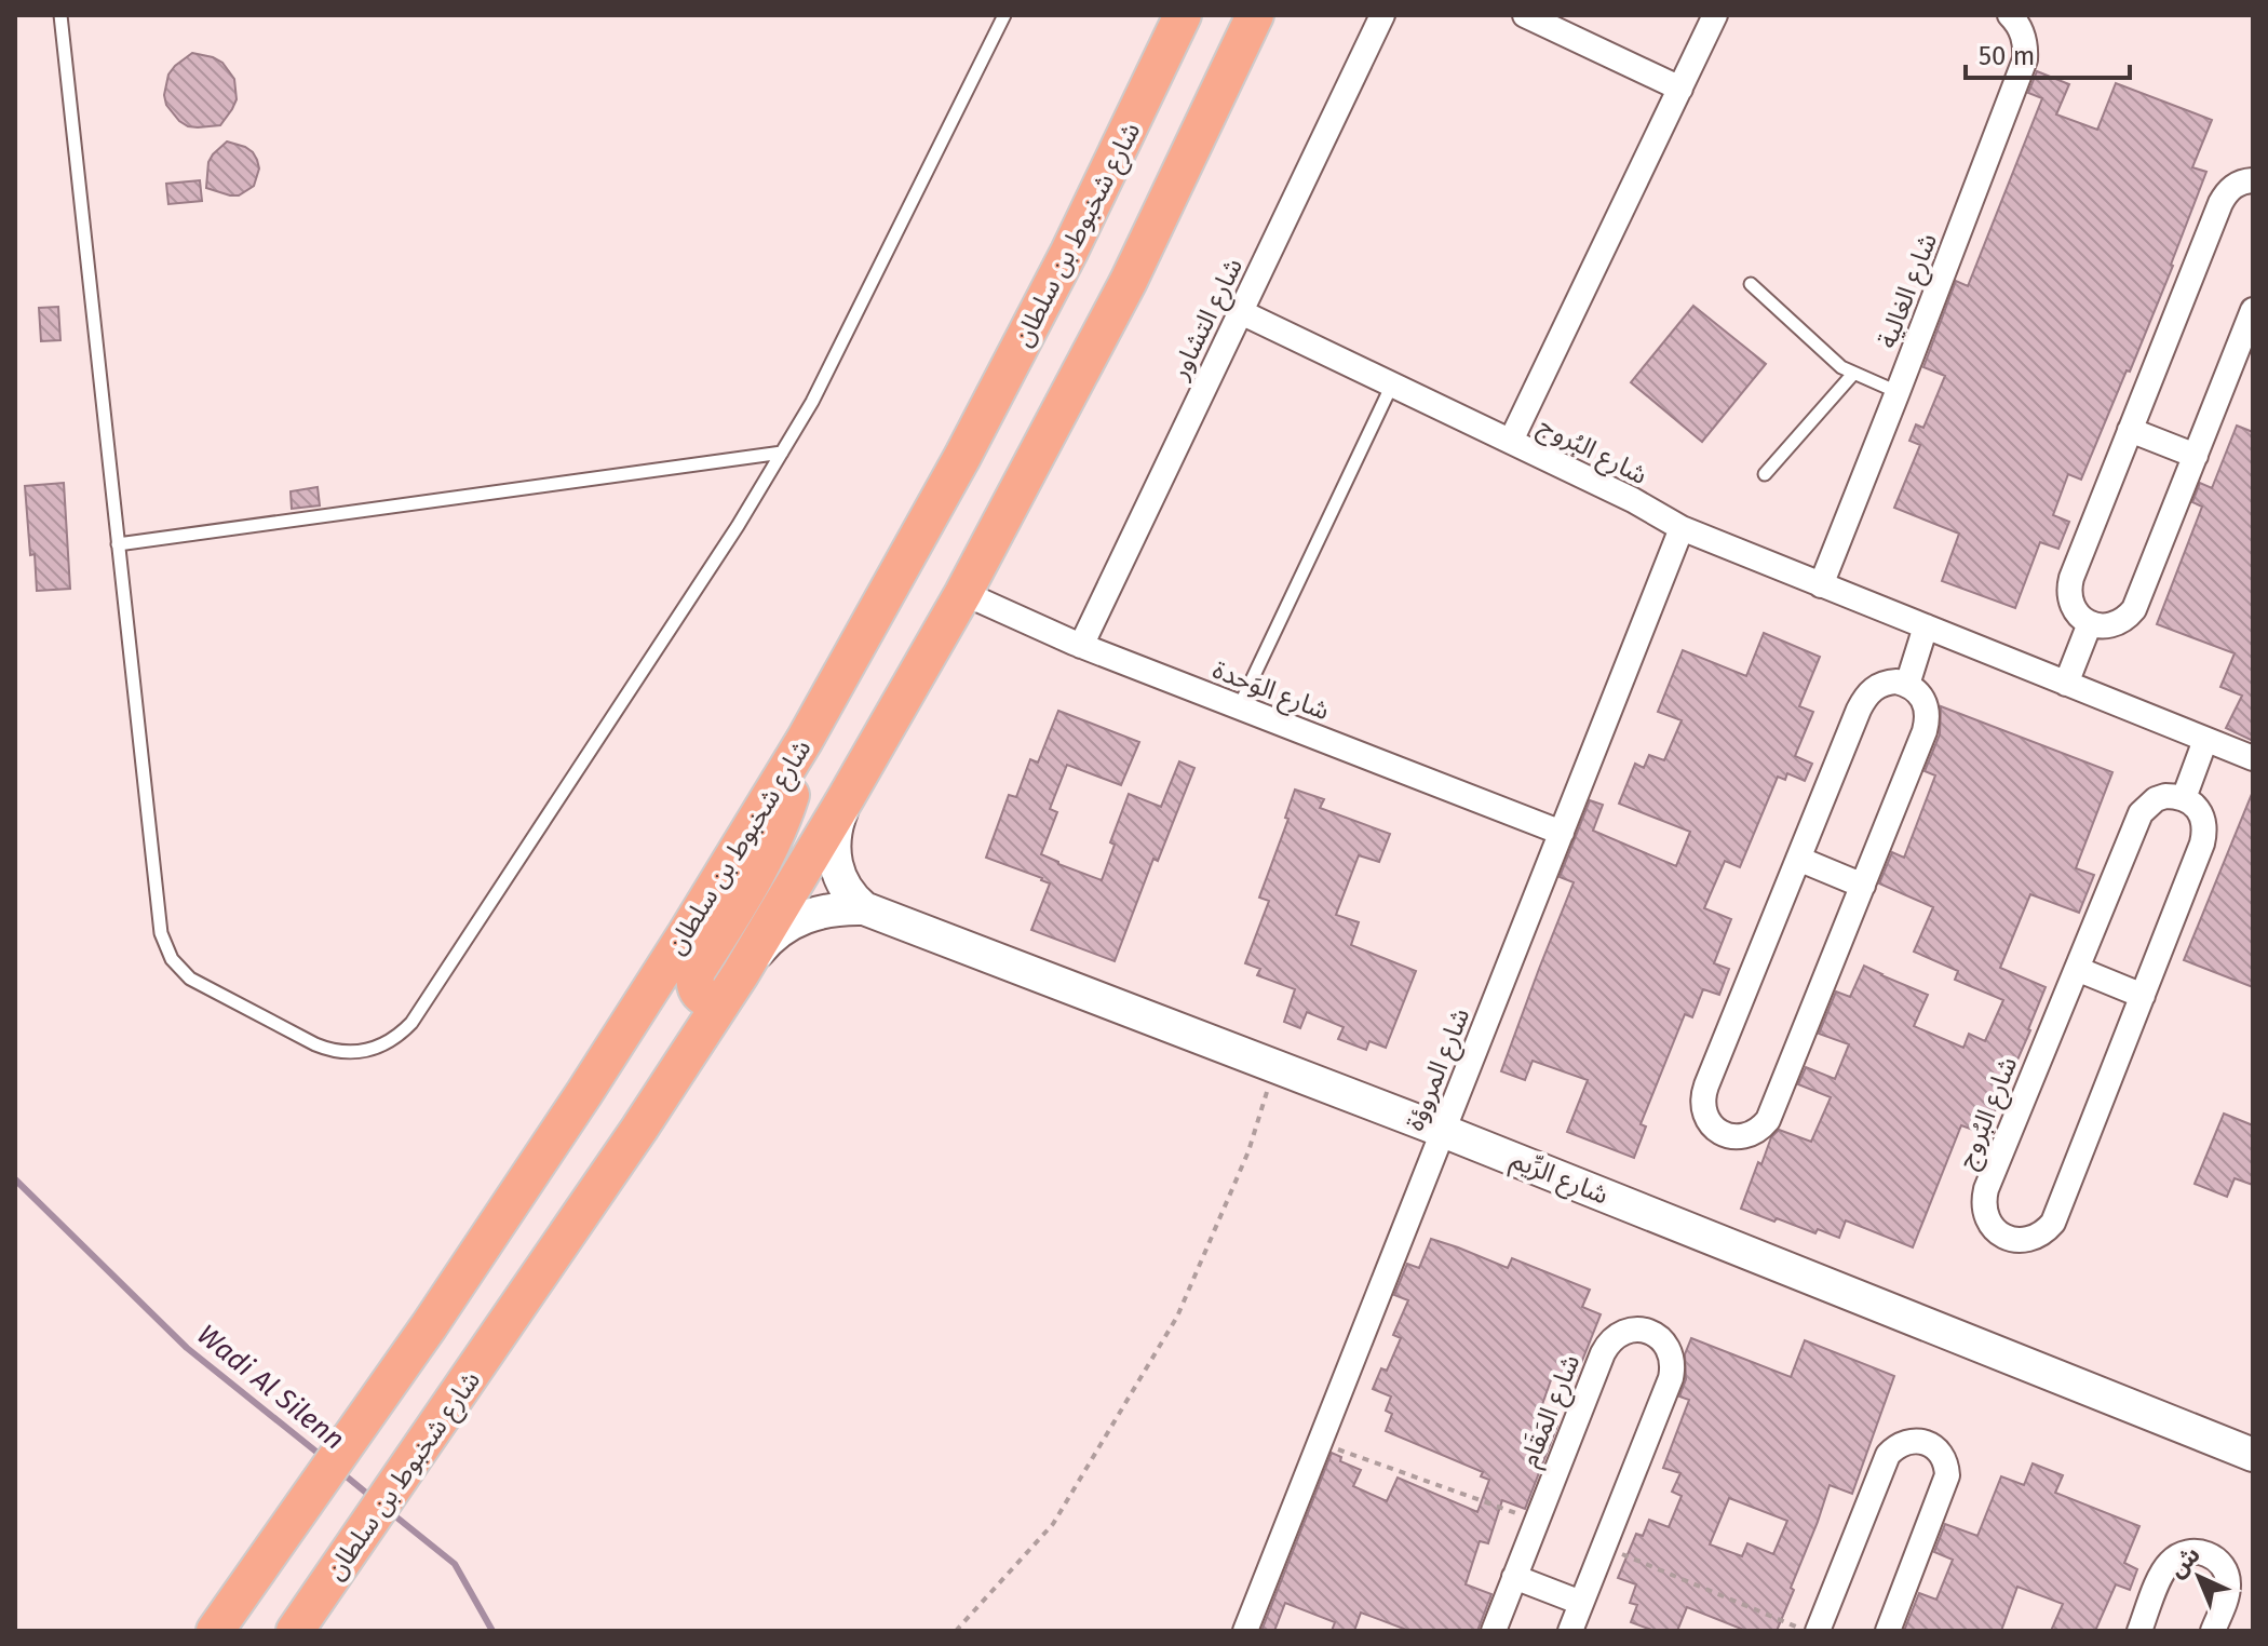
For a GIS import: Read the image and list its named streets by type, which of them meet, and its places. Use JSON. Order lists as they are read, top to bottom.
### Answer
{
  "streets": {
    "main road": ["شارع شخبوط بن سلطان"],
    "street": [
      "شارع الغالية",
      "شارع التشاور",
      "شارع البُروج",
      "شارع الوَحدة",
      "شارع المروؤة",
      "شارع الرِّيم",
      "شارع المَقَام"
    ]
  },
  "crossings": [
    ["شارع شخبوط بن سلطان", "شارع الوَحدة"],
    ["شارع شخبوط بن سلطان", "شارع الرِّيم"],
    ["شارع الغالية", "شارع البُروج"],
    ["شارع التشاور", "شارع البُروج"],
    ["شارع التشاور", "شارع الوَحدة"],
    ["شارع البُروج", "شارع المروؤة"],
    ["شارع الوَحدة", "شارع المروؤة"],
    ["شارع المروؤة", "شارع الرِّيم"]
  ],
  "water": ["Wadi Al Silenn"],
  "scale_bar": "50 m",
  "north": "top left"
}
